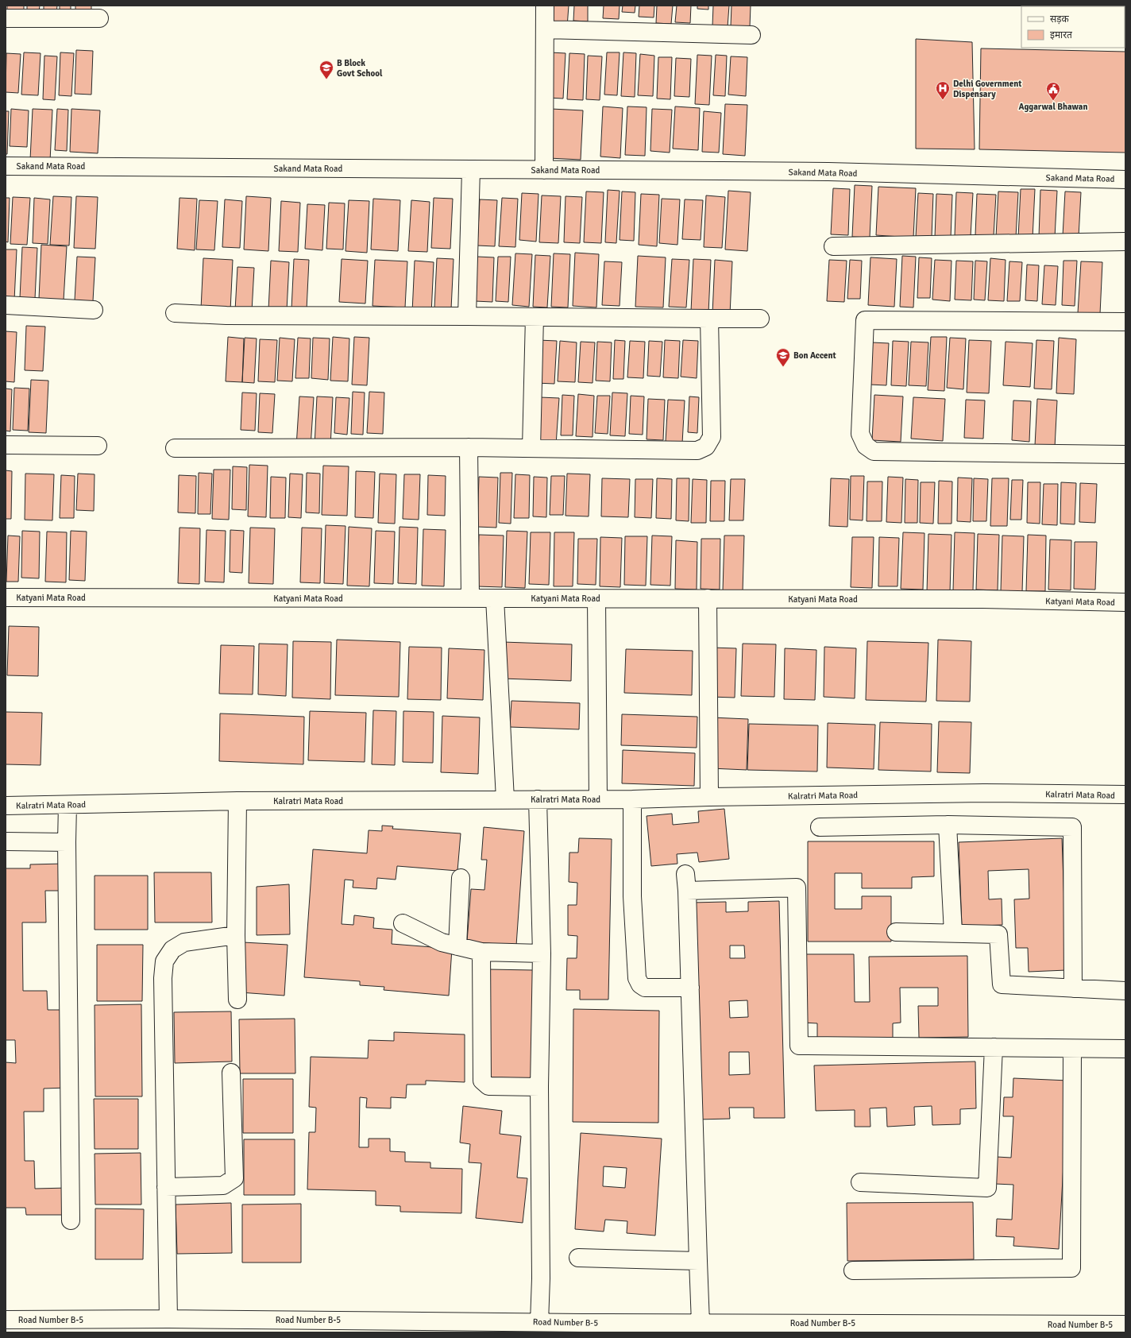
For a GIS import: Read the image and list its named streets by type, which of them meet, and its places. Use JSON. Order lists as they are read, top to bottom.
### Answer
{
  "streets": {
    "street": [
      "Sakand Mata Road",
      "Katyani Mata Road",
      "Kalratri Mata Road",
      "Road Number B-5"
    ]
  },
  "places": {
    "school or university": ["B Block Govt School", "Bon Accent"],
    "hospital": ["Delhi Government Dispensary"],
    "public building": ["Aggarwal Bhawan"]
  },
  "legend": ["सड़क", "इमारत"]
}
